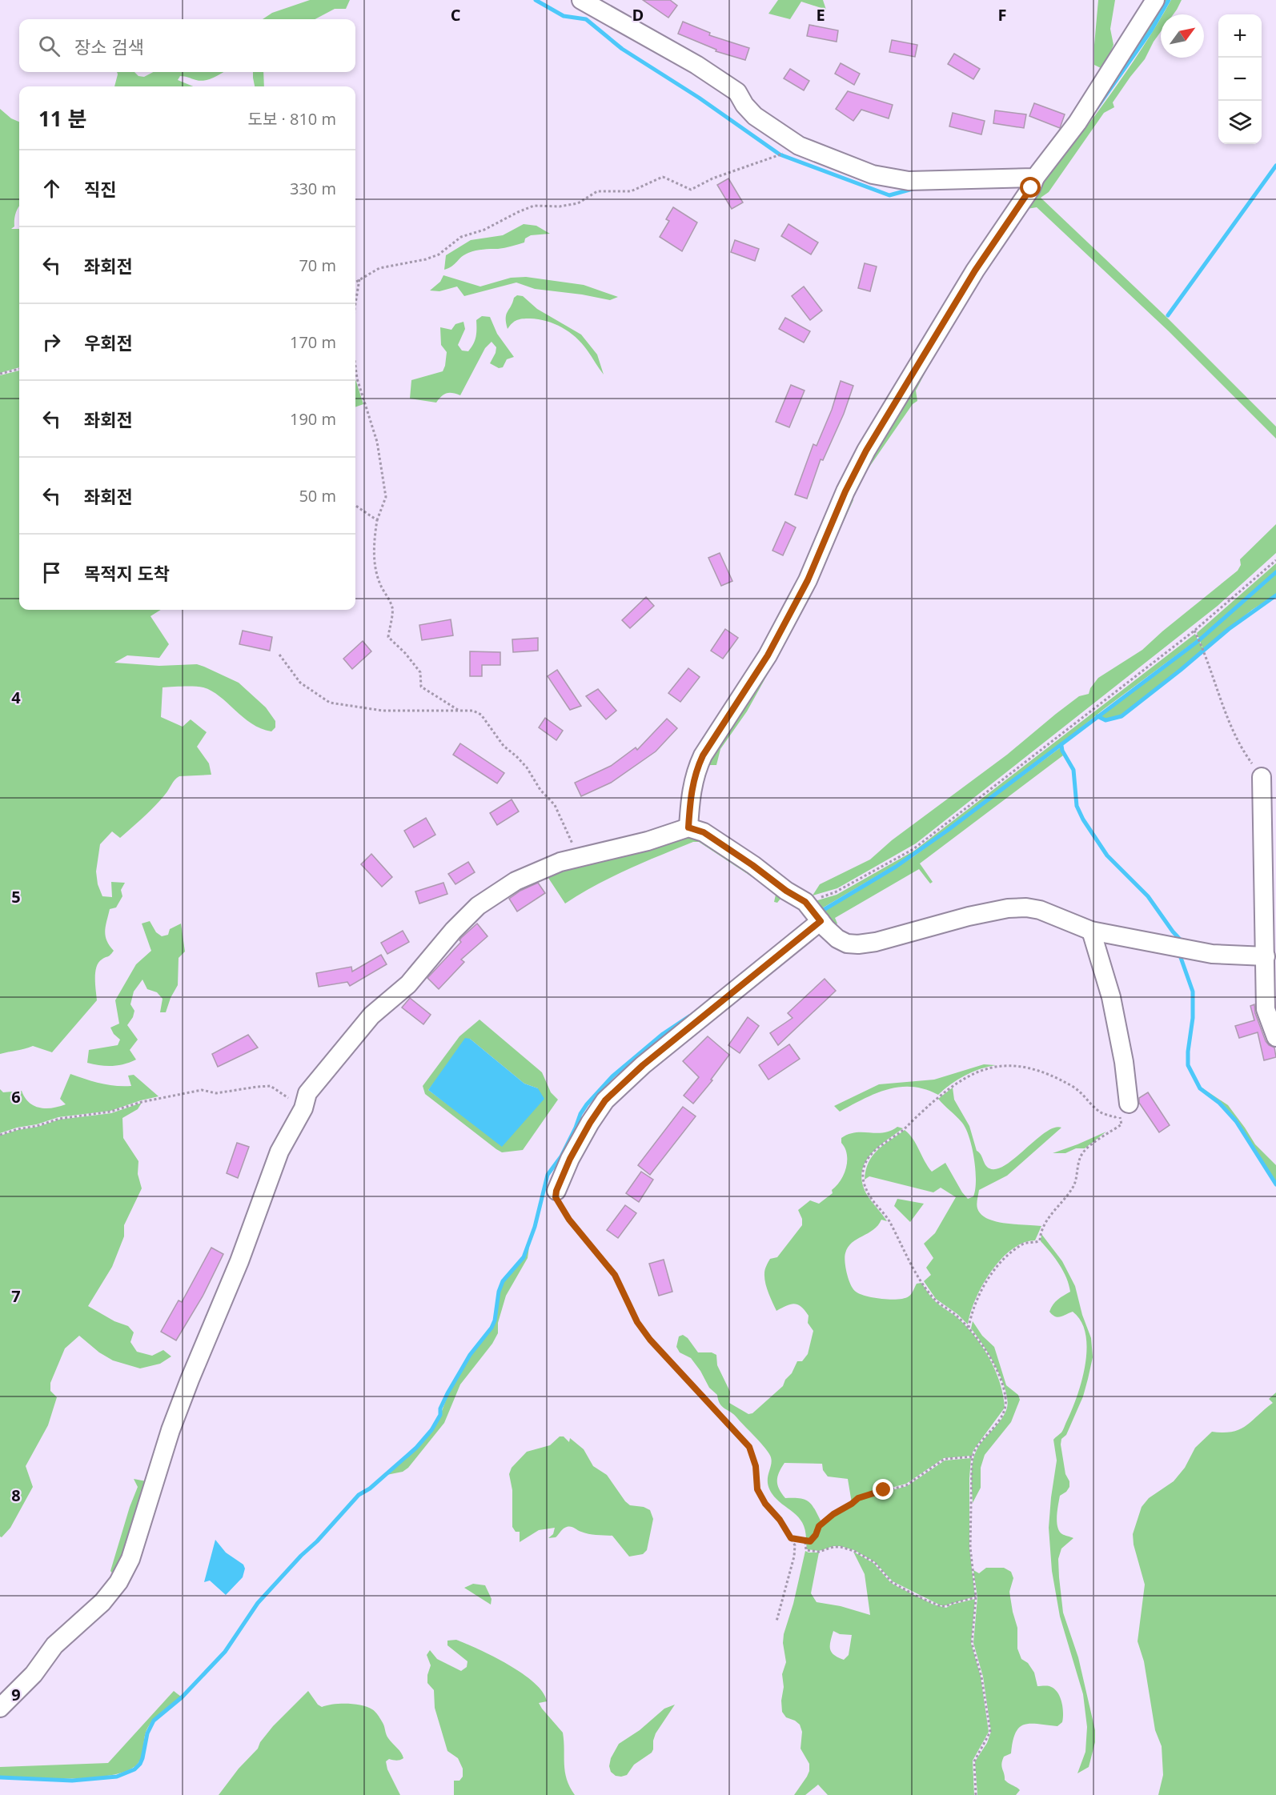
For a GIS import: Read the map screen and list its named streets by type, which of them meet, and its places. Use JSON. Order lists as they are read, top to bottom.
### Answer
{
  "north": "top right",
  "page": {
    "map_buttons": ["+", "−"],
    "search": "장소 검색",
    "heading": ["11 분", "도보 · 810 m"],
    "list": [
      ["직진", "330 m"],
      ["좌회전", "70 m"],
      ["우회전", "170 m"],
      ["좌회전", "190 m"],
      ["좌회전", "50 m"],
      "목적지 도착"
    ]
  },
  "grid": {
    "columns": [
      "C",
      "D",
      "E",
      "F"
    ],
    "rows": [
      "4",
      "5",
      "6",
      "7",
      "8",
      "9"
    ]
  }
}
